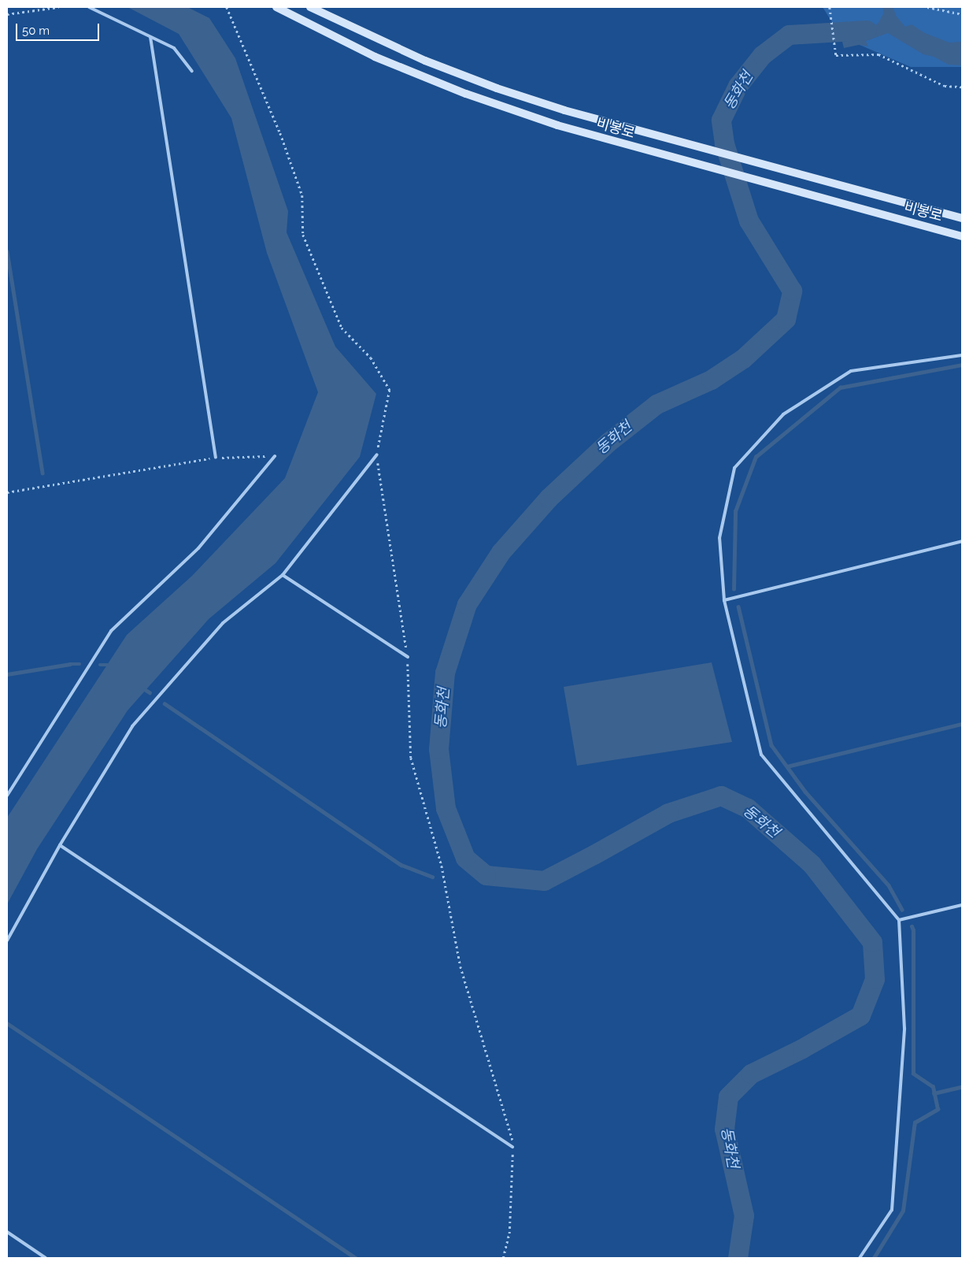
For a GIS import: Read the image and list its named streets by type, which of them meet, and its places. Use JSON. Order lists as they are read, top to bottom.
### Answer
{
  "streets": {
    "street": ["비봉로"]
  },
  "water": ["동화천"],
  "scale_bar": "50 m"
}
